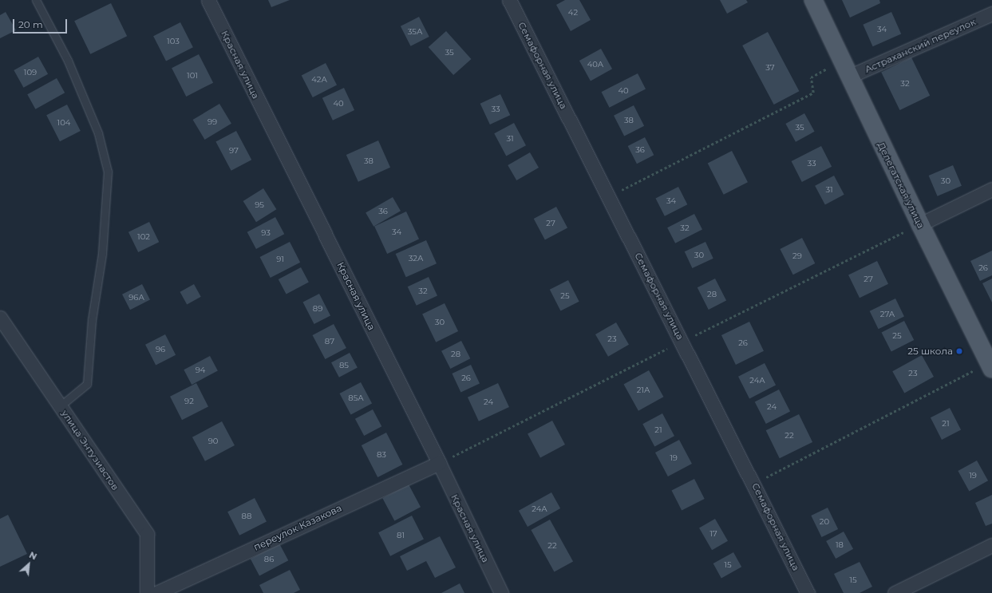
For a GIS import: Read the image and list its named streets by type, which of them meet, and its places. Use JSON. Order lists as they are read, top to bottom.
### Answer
{
  "streets": {
    "main road": ["Делегатская улица"],
    "street": [
      "Астраханский переулок",
      "Красная улица",
      "Семафорная улица",
      "улица Энтузиастов",
      "переулок Казакова"
    ]
  },
  "crossings": [
    ["Астраханский переулок", "Делегатская улица"],
    ["Красная улица", "переулок Казакова"]
  ],
  "places": ["25 школа"],
  "house_numbers": [
    "42",
    "34",
    "35А",
    "103",
    "35",
    "40А",
    "37",
    "109",
    "101",
    "42А",
    "32",
    "40",
    "40",
    "33",
    "38",
    "99",
    "104",
    "35",
    "31",
    "36",
    "97",
    "38",
    "33",
    "30",
    "31",
    "34",
    "95",
    "36",
    "27",
    "32",
    "34",
    "93",
    "102",
    "30",
    "29",
    "32А",
    "91",
    "26",
    "27",
    "32",
    "28",
    "25",
    "96А",
    "89",
    "27А",
    "30",
    "25",
    "23",
    "87",
    "26",
    "96",
    "28",
    "85",
    "94",
    "23",
    "26",
    "24А",
    "21А",
    "85А",
    "92",
    "24",
    "24",
    "21",
    "21",
    "22",
    "90",
    "83",
    "19",
    "19",
    "24А",
    "88",
    "20",
    "17",
    "81",
    "18",
    "22",
    "86",
    "15",
    "15"
  ],
  "scale_bar": "20 m",
  "north": "top right"
}
